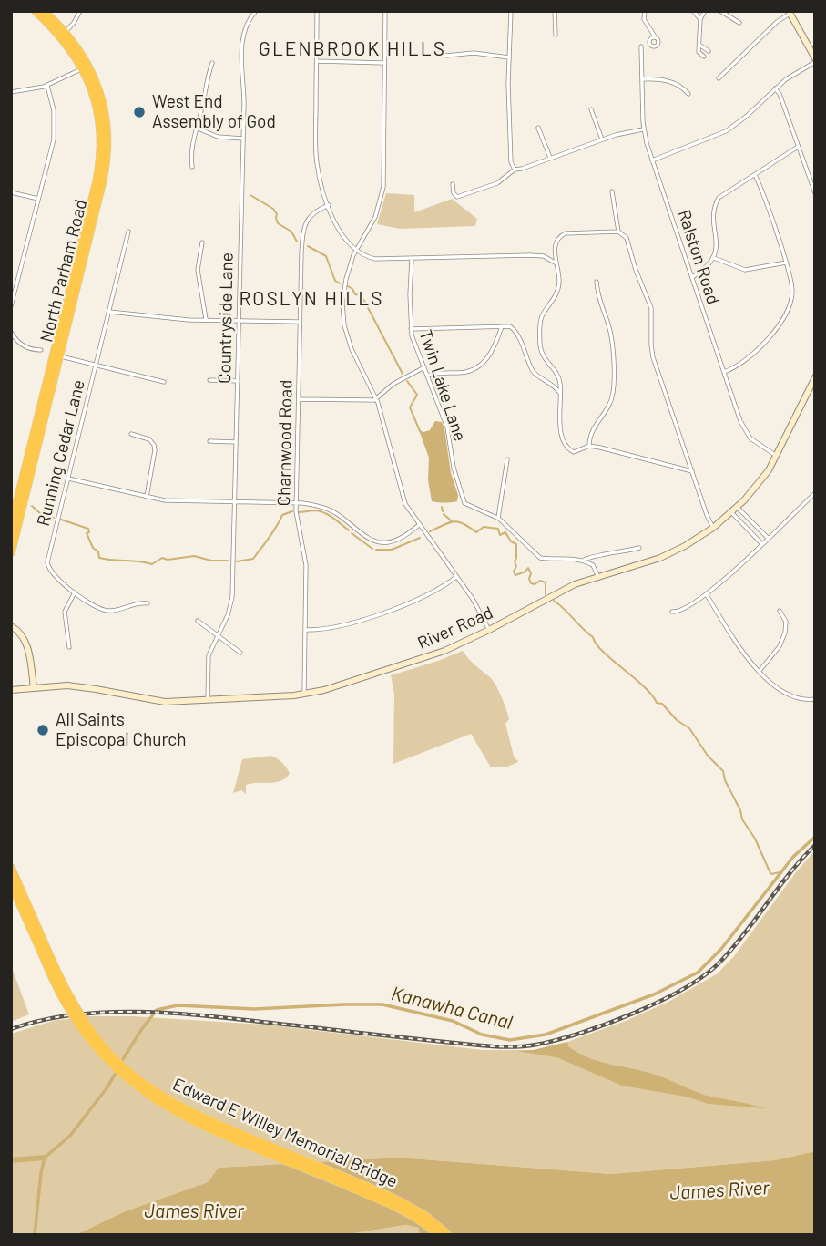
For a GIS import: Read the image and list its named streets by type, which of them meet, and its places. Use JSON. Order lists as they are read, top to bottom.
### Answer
{
  "streets": {
    "highway": ["North Parham Road", "Edward E Willey Memorial Bridge"],
    "main road": ["River Road"],
    "street": [
      "Ralston Road",
      "Countryside Lane",
      "Twin Lake Lane",
      "Charnwood Road",
      "Running Cedar Lane"
    ]
  },
  "crossings": [
    ["Ralston Road", "River Road"],
    ["Countryside Lane", "River Road"],
    ["Charnwood Road", "River Road"]
  ],
  "districts": ["GLENBROOK HILLS", "ROSLYN HILLS"],
  "water": ["Kanawha Canal", "James River"],
  "places": ["West End Assembly of God", "All Saints Episcopal Church"]
}
